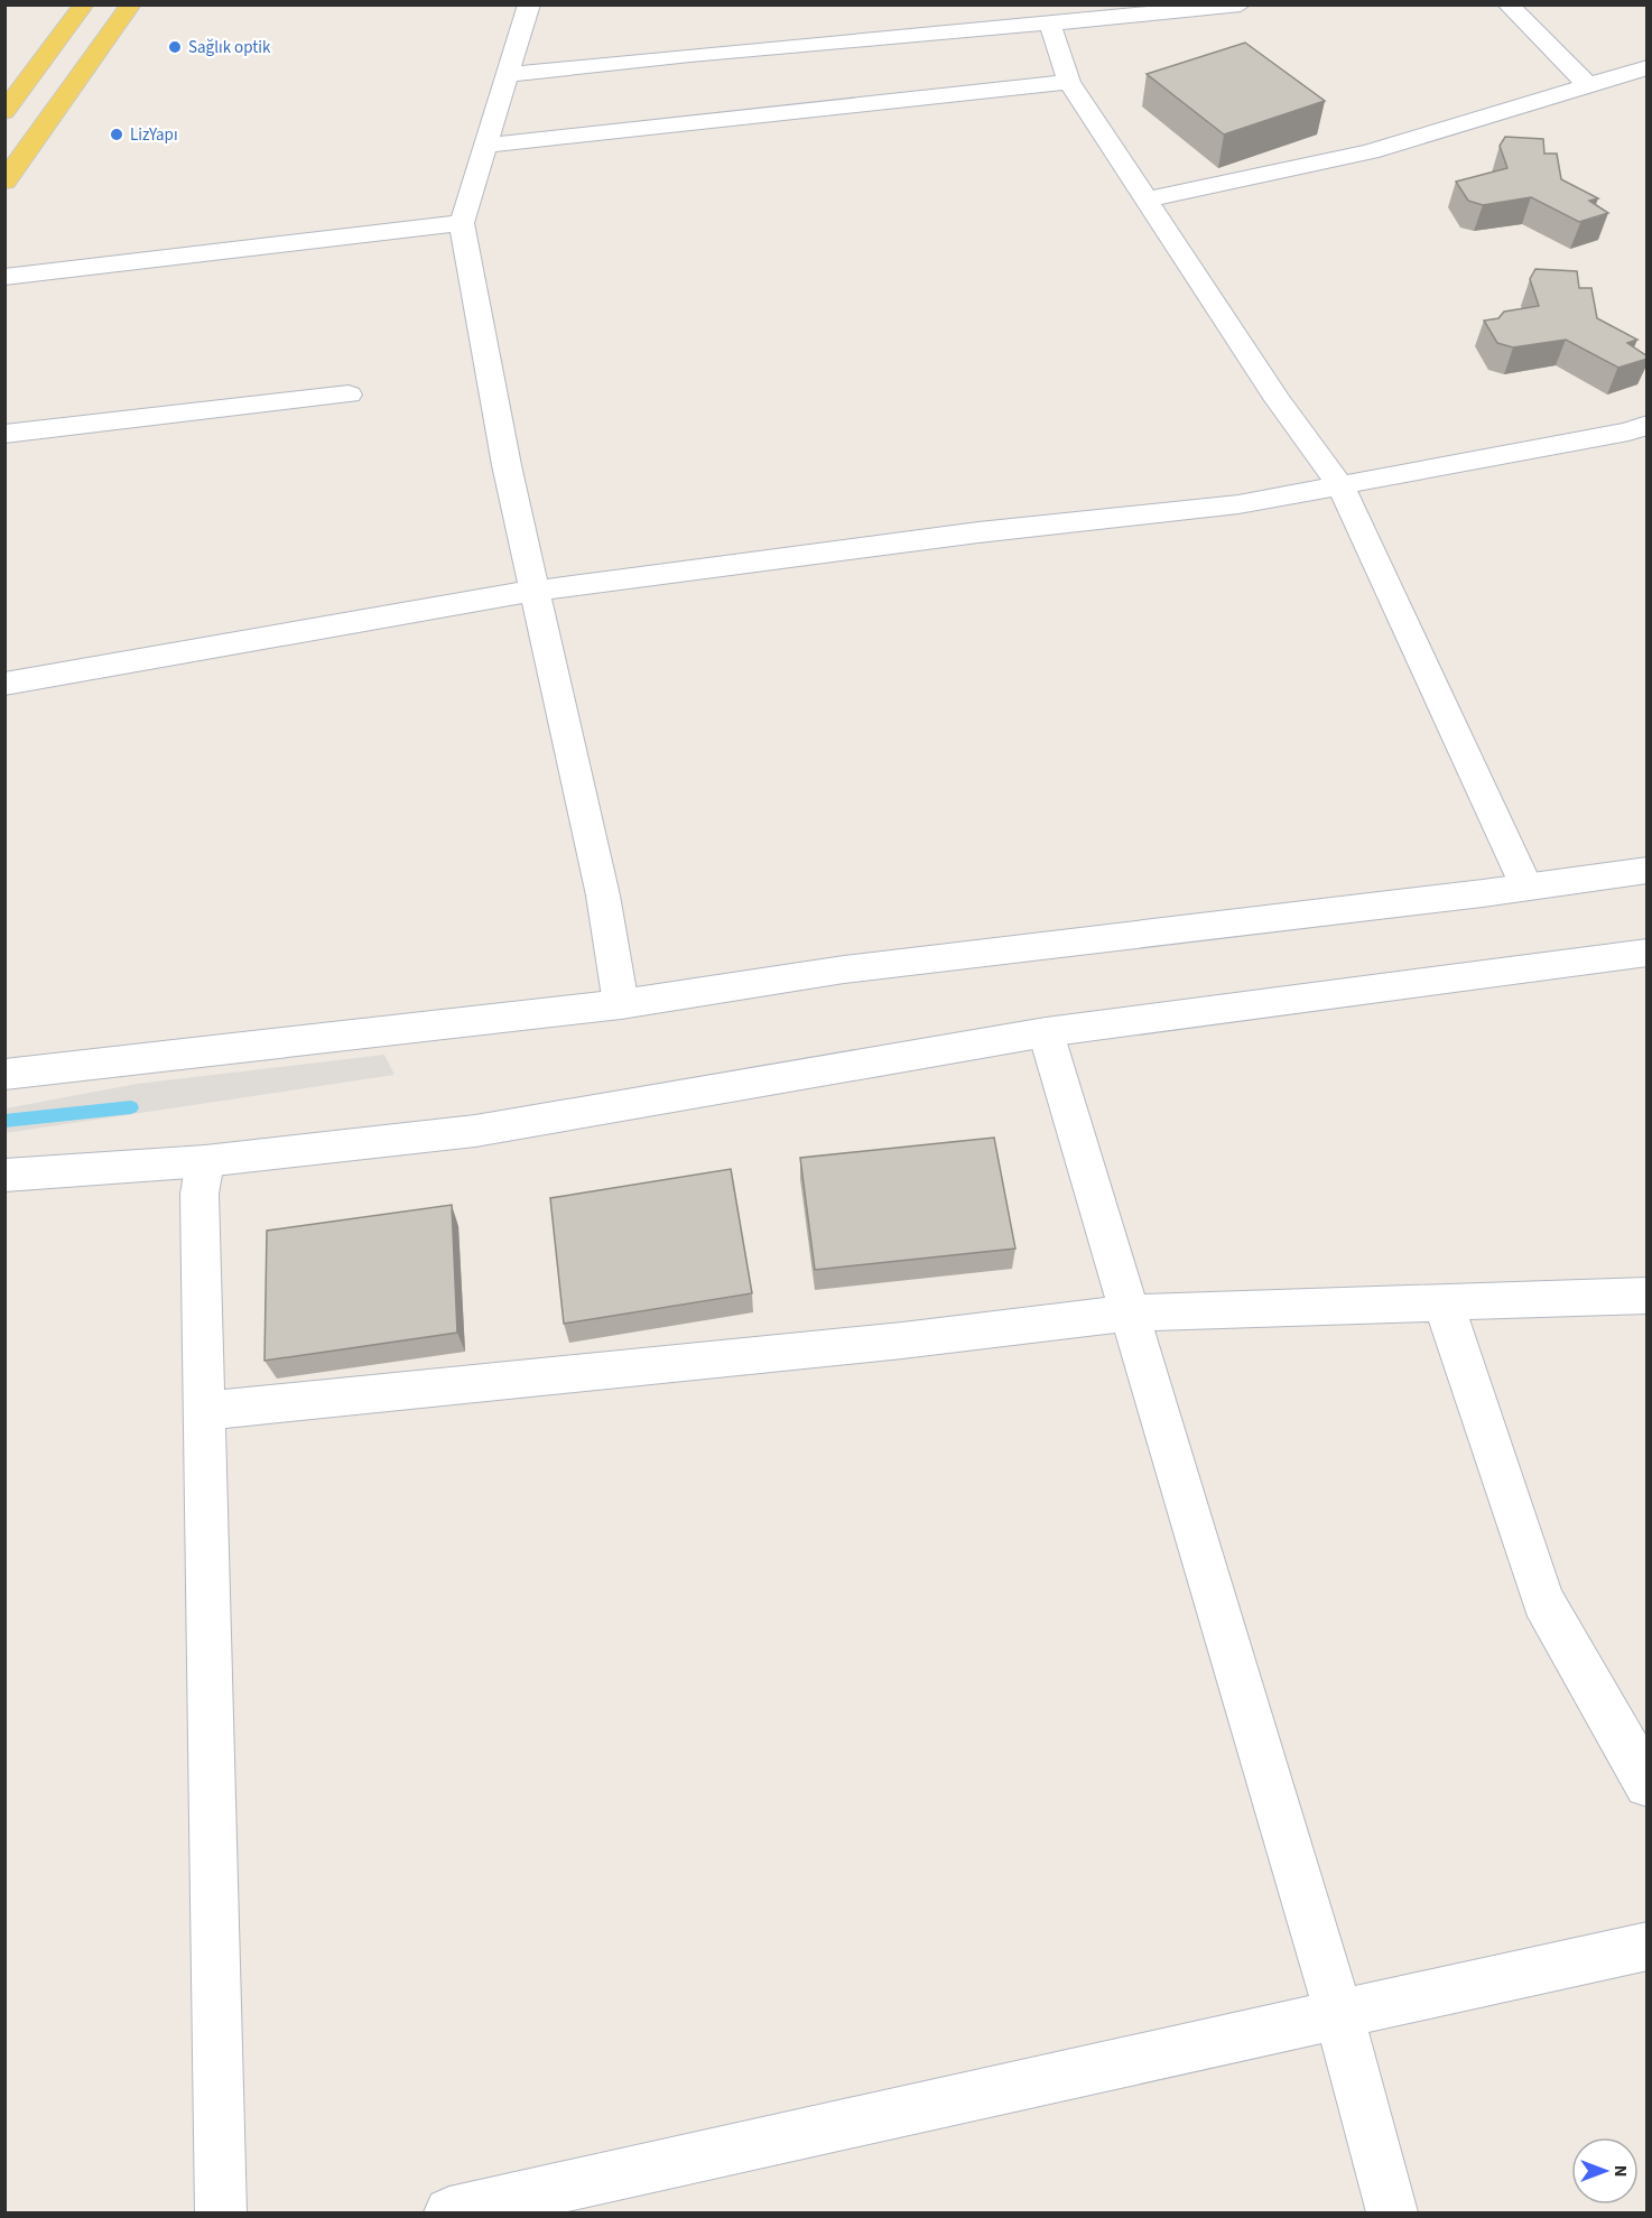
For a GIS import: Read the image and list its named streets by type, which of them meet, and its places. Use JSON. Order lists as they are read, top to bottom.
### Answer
{
  "places": ["Sağlık optik", "LizYapı"],
  "north": "right"
}
